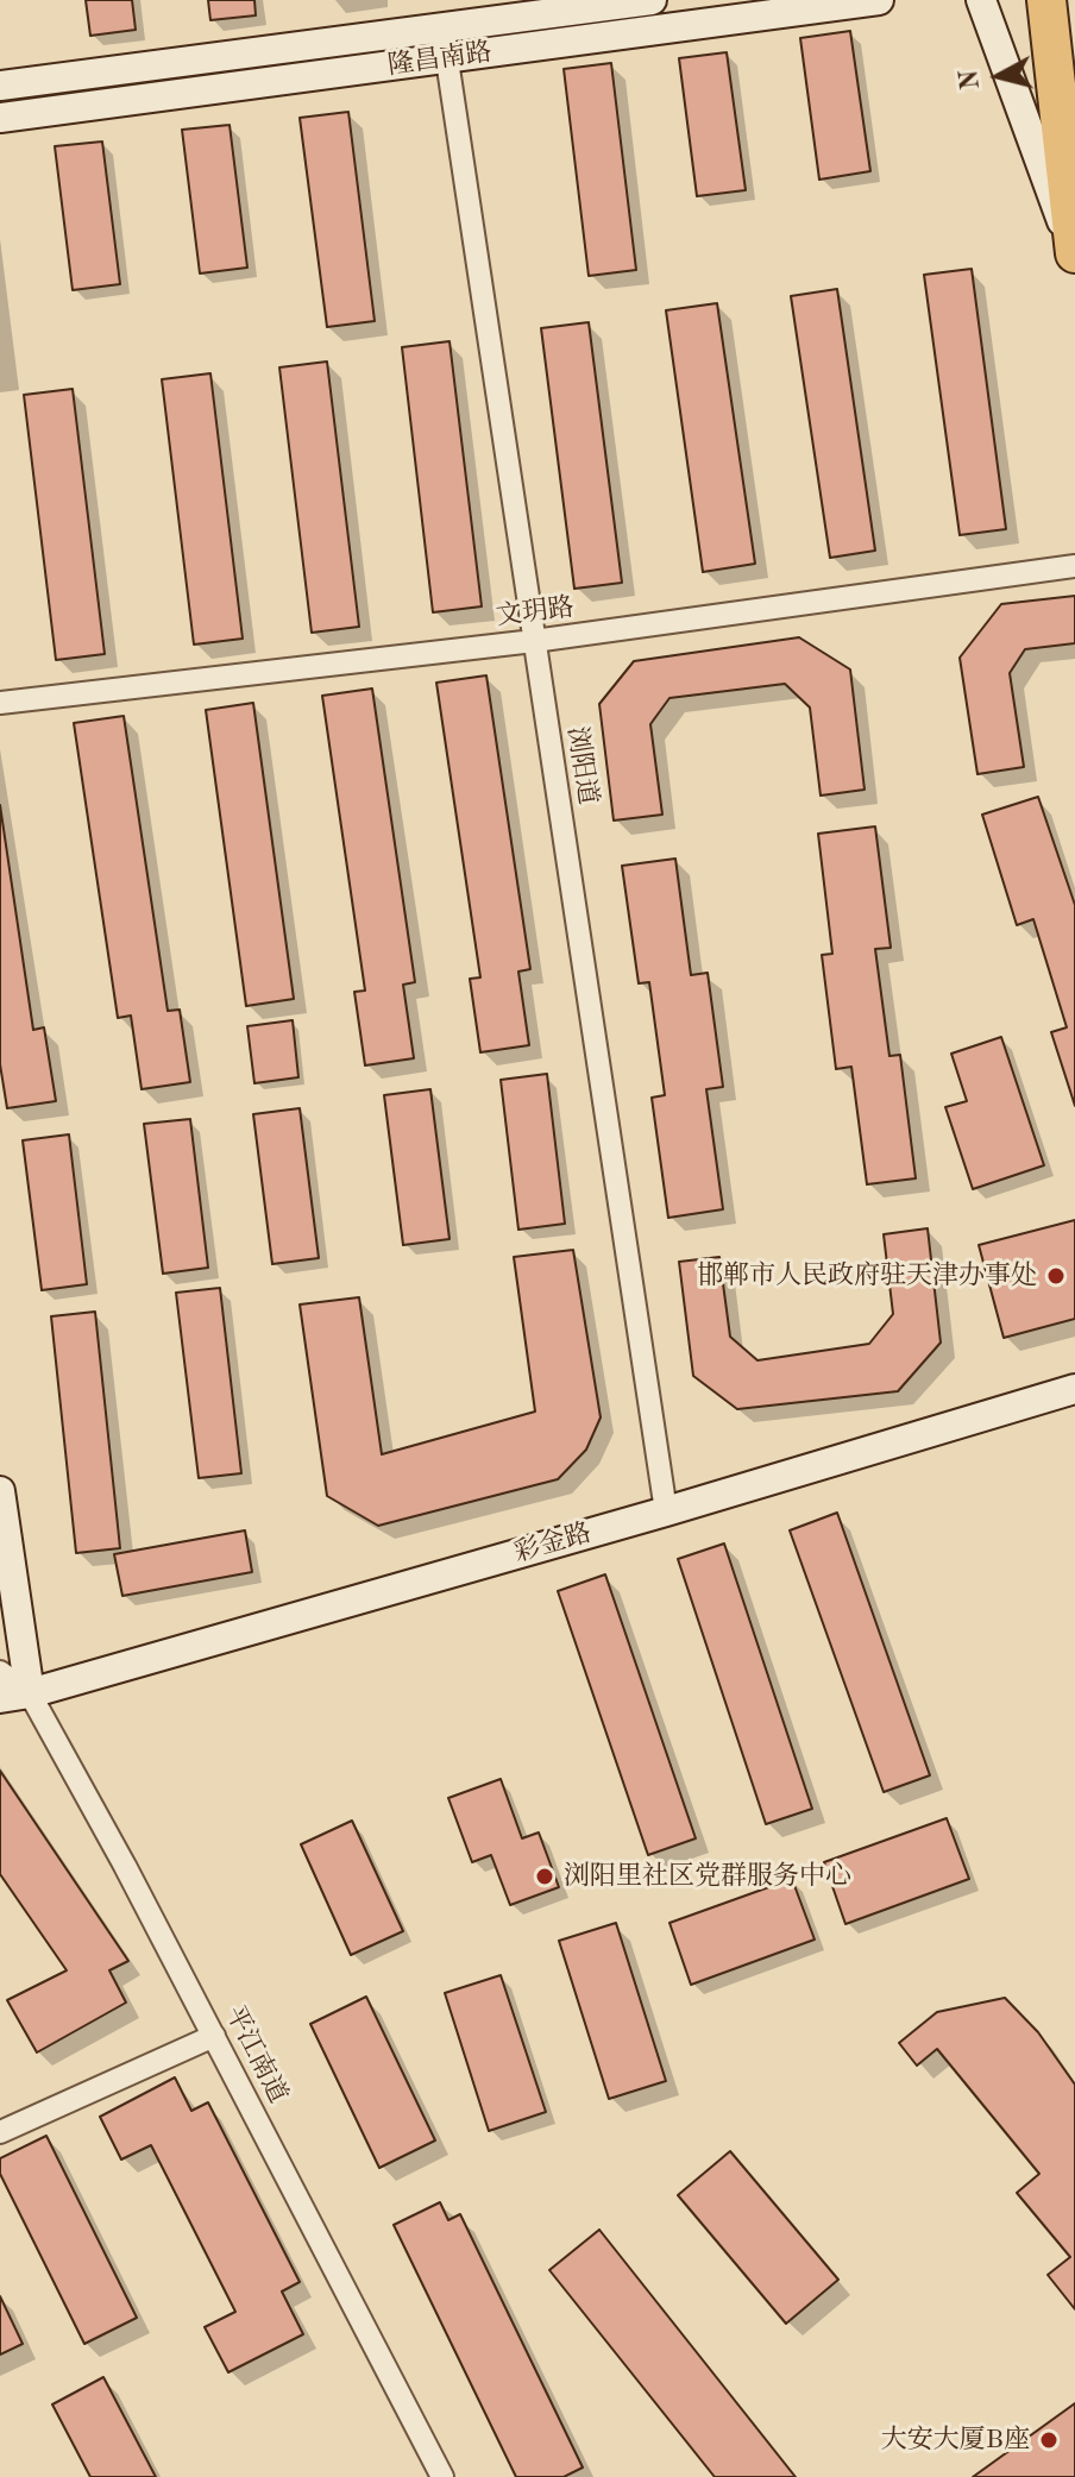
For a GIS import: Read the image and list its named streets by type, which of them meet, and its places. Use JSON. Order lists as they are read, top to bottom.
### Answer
{
  "streets": {
    "main road": ["隆昌南路", "彩金路"],
    "street": ["文玥路", "浏阳道", "平江南道"]
  },
  "crossings": [
    ["隆昌南路", "浏阳道"],
    ["文玥路", "浏阳道"],
    ["浏阳道", "彩金路"],
    ["彩金路", "平江南道"]
  ],
  "places": ["邯郸市人民政府驻天津办事处", "浏阳里社区党群服务中心", "大安大厦B座"],
  "north": "left"
}
